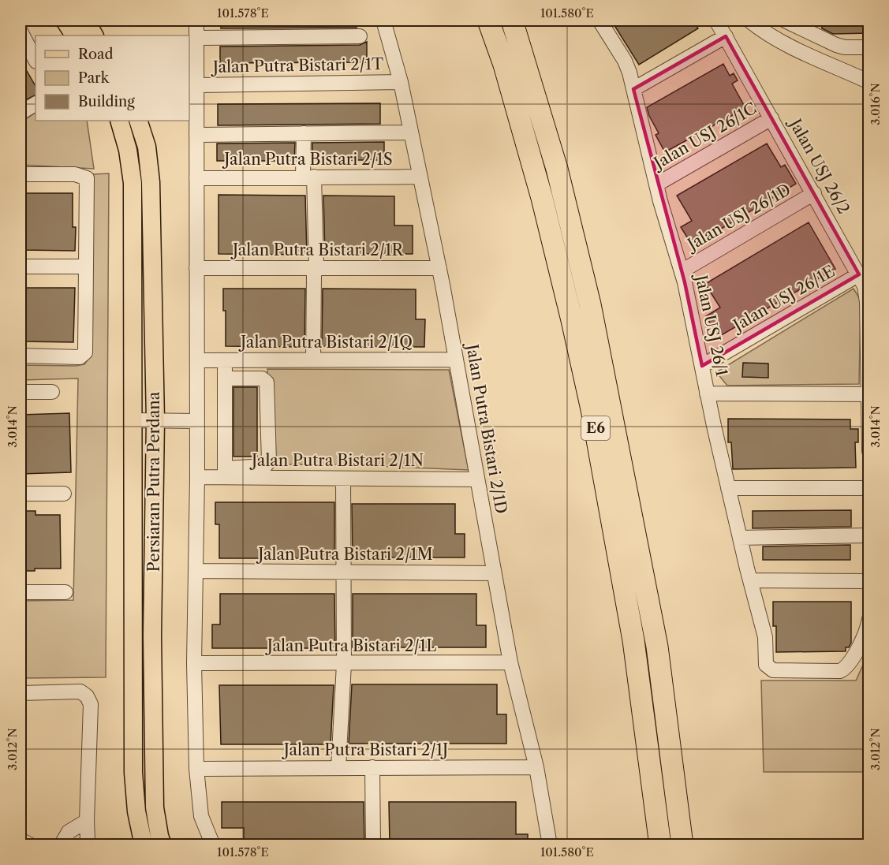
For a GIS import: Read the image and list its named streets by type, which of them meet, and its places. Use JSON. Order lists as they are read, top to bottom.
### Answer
{
  "streets": {
    "highway": ["E6"],
    "main road": ["Persiaran Putra Perdana"],
    "street": [
      "Jalan Putra Bistari 2/1T",
      "Jalan USJ 26/1C",
      "Jalan Putra Bistari 2/1S",
      "Jalan USJ 26/2",
      "Jalan USJ 26/1D",
      "Jalan Putra Bistari 2/1R",
      "Jalan USJ 26/1E",
      "Jalan USJ 26/1",
      "Jalan Putra Bistari 2/1Q",
      "Jalan Putra Bistari 2/1D",
      "Jalan Putra Bistari 2/1N",
      "Jalan Putra Bistari 2/1M",
      "Jalan Putra Bistari 2/1L",
      "Jalan Putra Bistari 2/1J"
    ]
  },
  "crossings": [
    ["Jalan Putra Bistari 2/1T", "Jalan Putra Bistari 2/1D"],
    ["Jalan USJ 26/1C", "Jalan USJ 26/2"],
    ["Jalan USJ 26/1C", "Jalan USJ 26/1"],
    ["Jalan Putra Bistari 2/1S", "Jalan Putra Bistari 2/1D"],
    ["Jalan USJ 26/2", "Jalan USJ 26/1D"],
    ["Jalan USJ 26/2", "Jalan USJ 26/1E"],
    ["Jalan USJ 26/1D", "Jalan USJ 26/1"],
    ["Jalan Putra Bistari 2/1R", "Jalan Putra Bistari 2/1D"],
    ["Jalan USJ 26/1E", "Jalan USJ 26/1"],
    ["Jalan Putra Bistari 2/1Q", "Jalan Putra Bistari 2/1D"],
    ["Jalan Putra Bistari 2/1D", "Jalan Putra Bistari 2/1N"],
    ["Jalan Putra Bistari 2/1D", "Jalan Putra Bistari 2/1M"],
    ["Jalan Putra Bistari 2/1D", "Jalan Putra Bistari 2/1L"],
    ["Jalan Putra Bistari 2/1D", "Jalan Putra Bistari 2/1J"]
  ],
  "legend": ["Road", "Park", "Building"],
  "coordinates": [
    "101.578°E",
    "101.580°E",
    "3.016°N",
    "3.014°N",
    "3.012°N"
  ]
}
